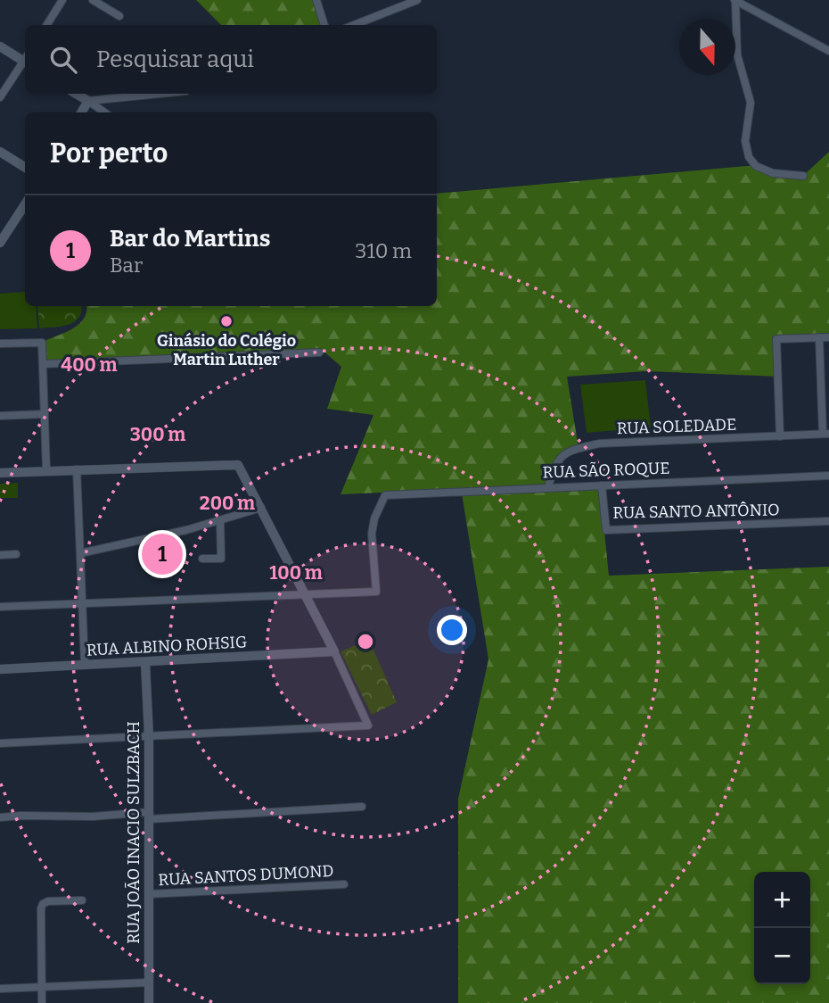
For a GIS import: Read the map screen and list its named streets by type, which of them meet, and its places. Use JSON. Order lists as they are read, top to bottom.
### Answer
{
  "streets": {
    "street": [
      "RUA SOLEDADE",
      "RUA SÃO ROQUE",
      "RUA SANTO ANTÔNIO",
      "RUA ALBINO ROHSIG",
      "RUA JOÃO INACIO SULZBACH",
      "RUA SANTOS DUMOND"
    ]
  },
  "crossings": [
    ["RUA SOLEDADE", "RUA SÃO ROQUE"],
    ["RUA SÃO ROQUE", "RUA SANTO ANTÔNIO"],
    ["RUA ALBINO ROHSIG", "RUA JOÃO INACIO SULZBACH"],
    ["RUA JOÃO INACIO SULZBACH", "RUA SANTOS DUMOND"]
  ],
  "places": ["Ginásio do Colégio Martin Luther"],
  "north": "bottom",
  "page": {
    "search": "Pesquisar aqui",
    "heading": "Por perto",
    "list": [
      {
        "mark": "1",
        "name": "Bar do Martins",
        "note": "Bar",
        "value": "310 m"
      }
    ],
    "pins": "1",
    "map_buttons": ["+", "−"]
  },
  "rings": [
    "400 m",
    "300 m",
    "200 m",
    "100 m"
  ]
}
